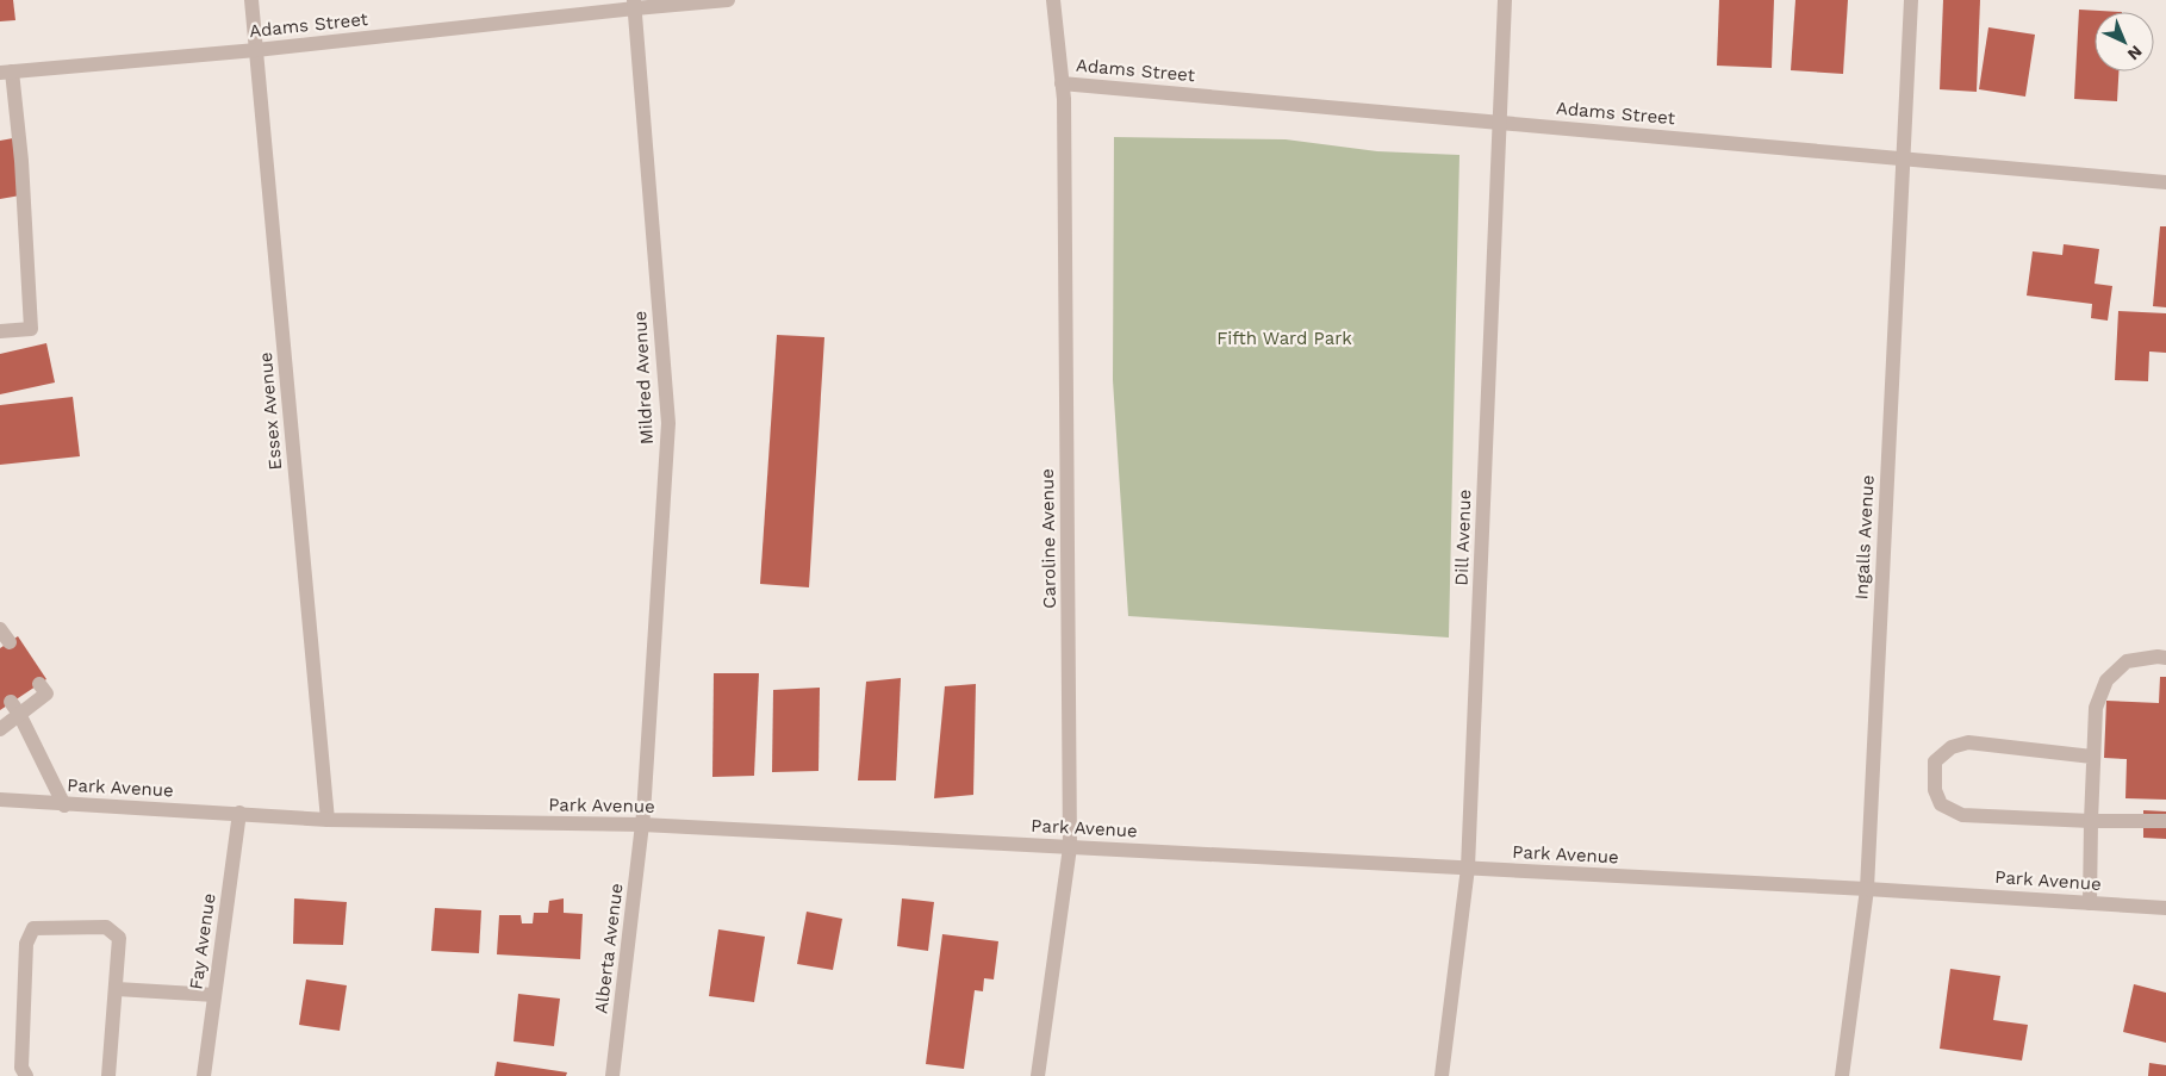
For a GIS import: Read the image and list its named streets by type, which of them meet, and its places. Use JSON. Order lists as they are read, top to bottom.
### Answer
{
  "streets": {
    "street": [
      "Adams Street",
      "Mildred Avenue",
      "Essex Avenue",
      "Dill Avenue",
      "Ingalls Avenue",
      "Caroline Avenue",
      "Park Avenue",
      "Fay Avenue",
      "Alberta Avenue"
    ]
  },
  "crossings": [
    ["Adams Street", "Mildred Avenue"],
    ["Adams Street", "Essex Avenue"],
    ["Adams Street", "Dill Avenue"],
    ["Adams Street", "Ingalls Avenue"],
    ["Adams Street", "Caroline Avenue"],
    ["Mildred Avenue", "Park Avenue"],
    ["Mildred Avenue", "Alberta Avenue"],
    ["Essex Avenue", "Park Avenue"],
    ["Dill Avenue", "Park Avenue"],
    ["Ingalls Avenue", "Park Avenue"],
    ["Caroline Avenue", "Park Avenue"],
    ["Park Avenue", "Fay Avenue"],
    ["Park Avenue", "Alberta Avenue"]
  ],
  "parks": ["Fifth Ward Park"],
  "north": "bottom right"
}
